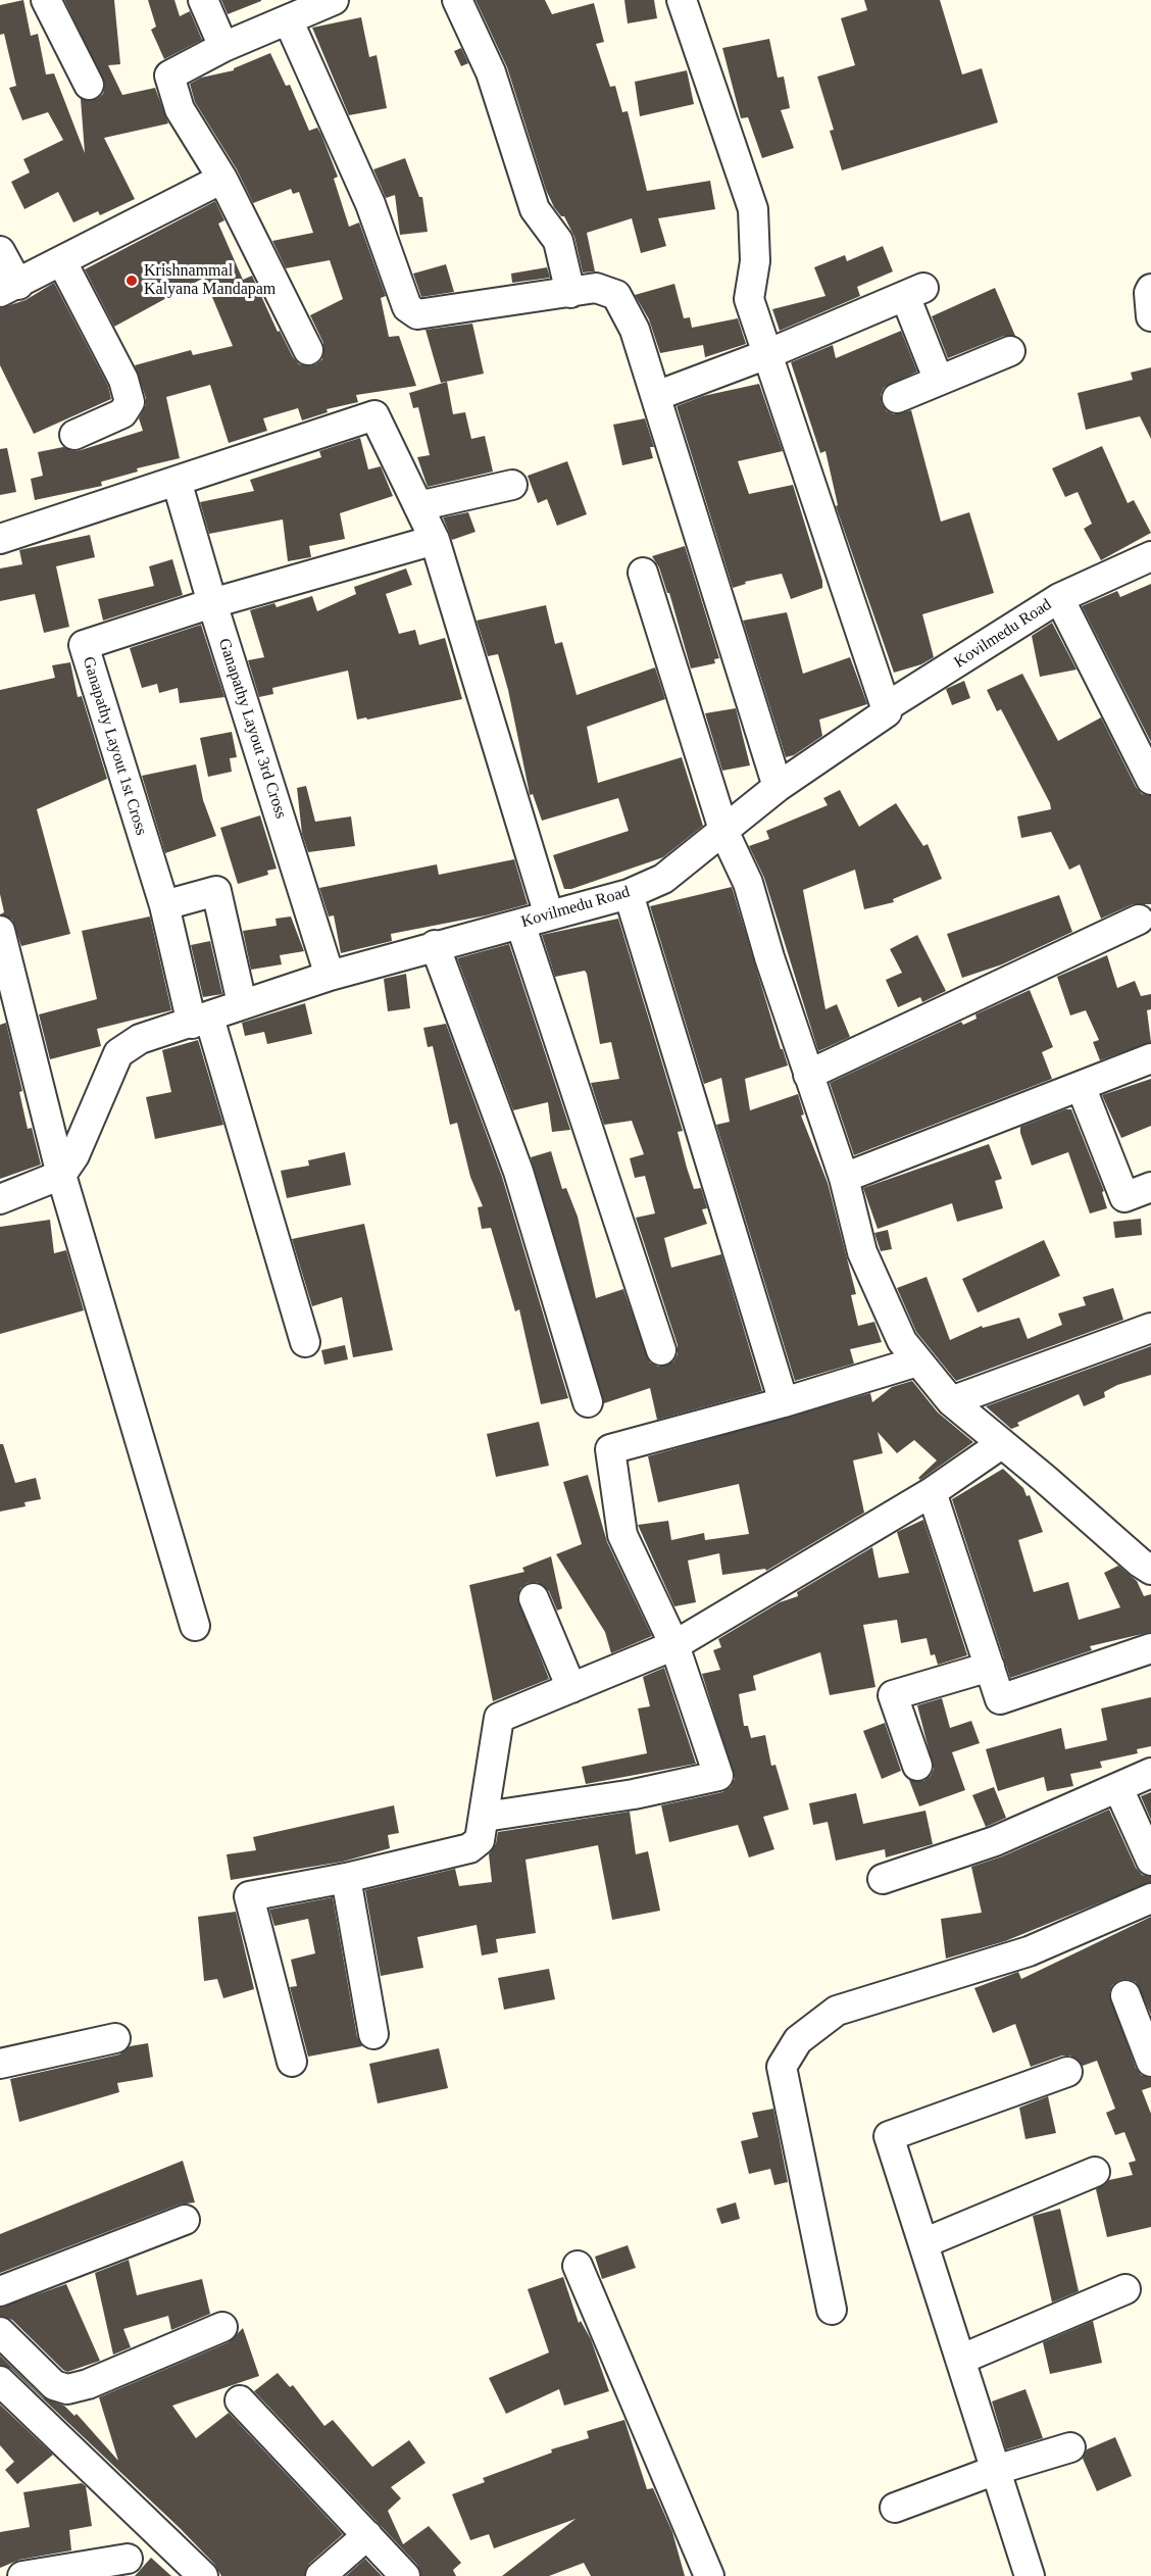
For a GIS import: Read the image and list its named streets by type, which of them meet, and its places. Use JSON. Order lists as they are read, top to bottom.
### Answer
{
  "streets": {
    "street": ["Kovilmedu Road", "Ganapathy Layout 3rd Cross", "Ganapathy Layout 1st Cross"]
  },
  "crossings": [
    ["Kovilmedu Road", "Ganapathy Layout 3rd Cross"],
    ["Kovilmedu Road", "Ganapathy Layout 1st Cross"],
    ["Ganapathy Layout 3rd Cross", "Ganapathy Layout 1st Cross"]
  ],
  "places": ["Krishnammal Kalyana Mandapam"]
}
